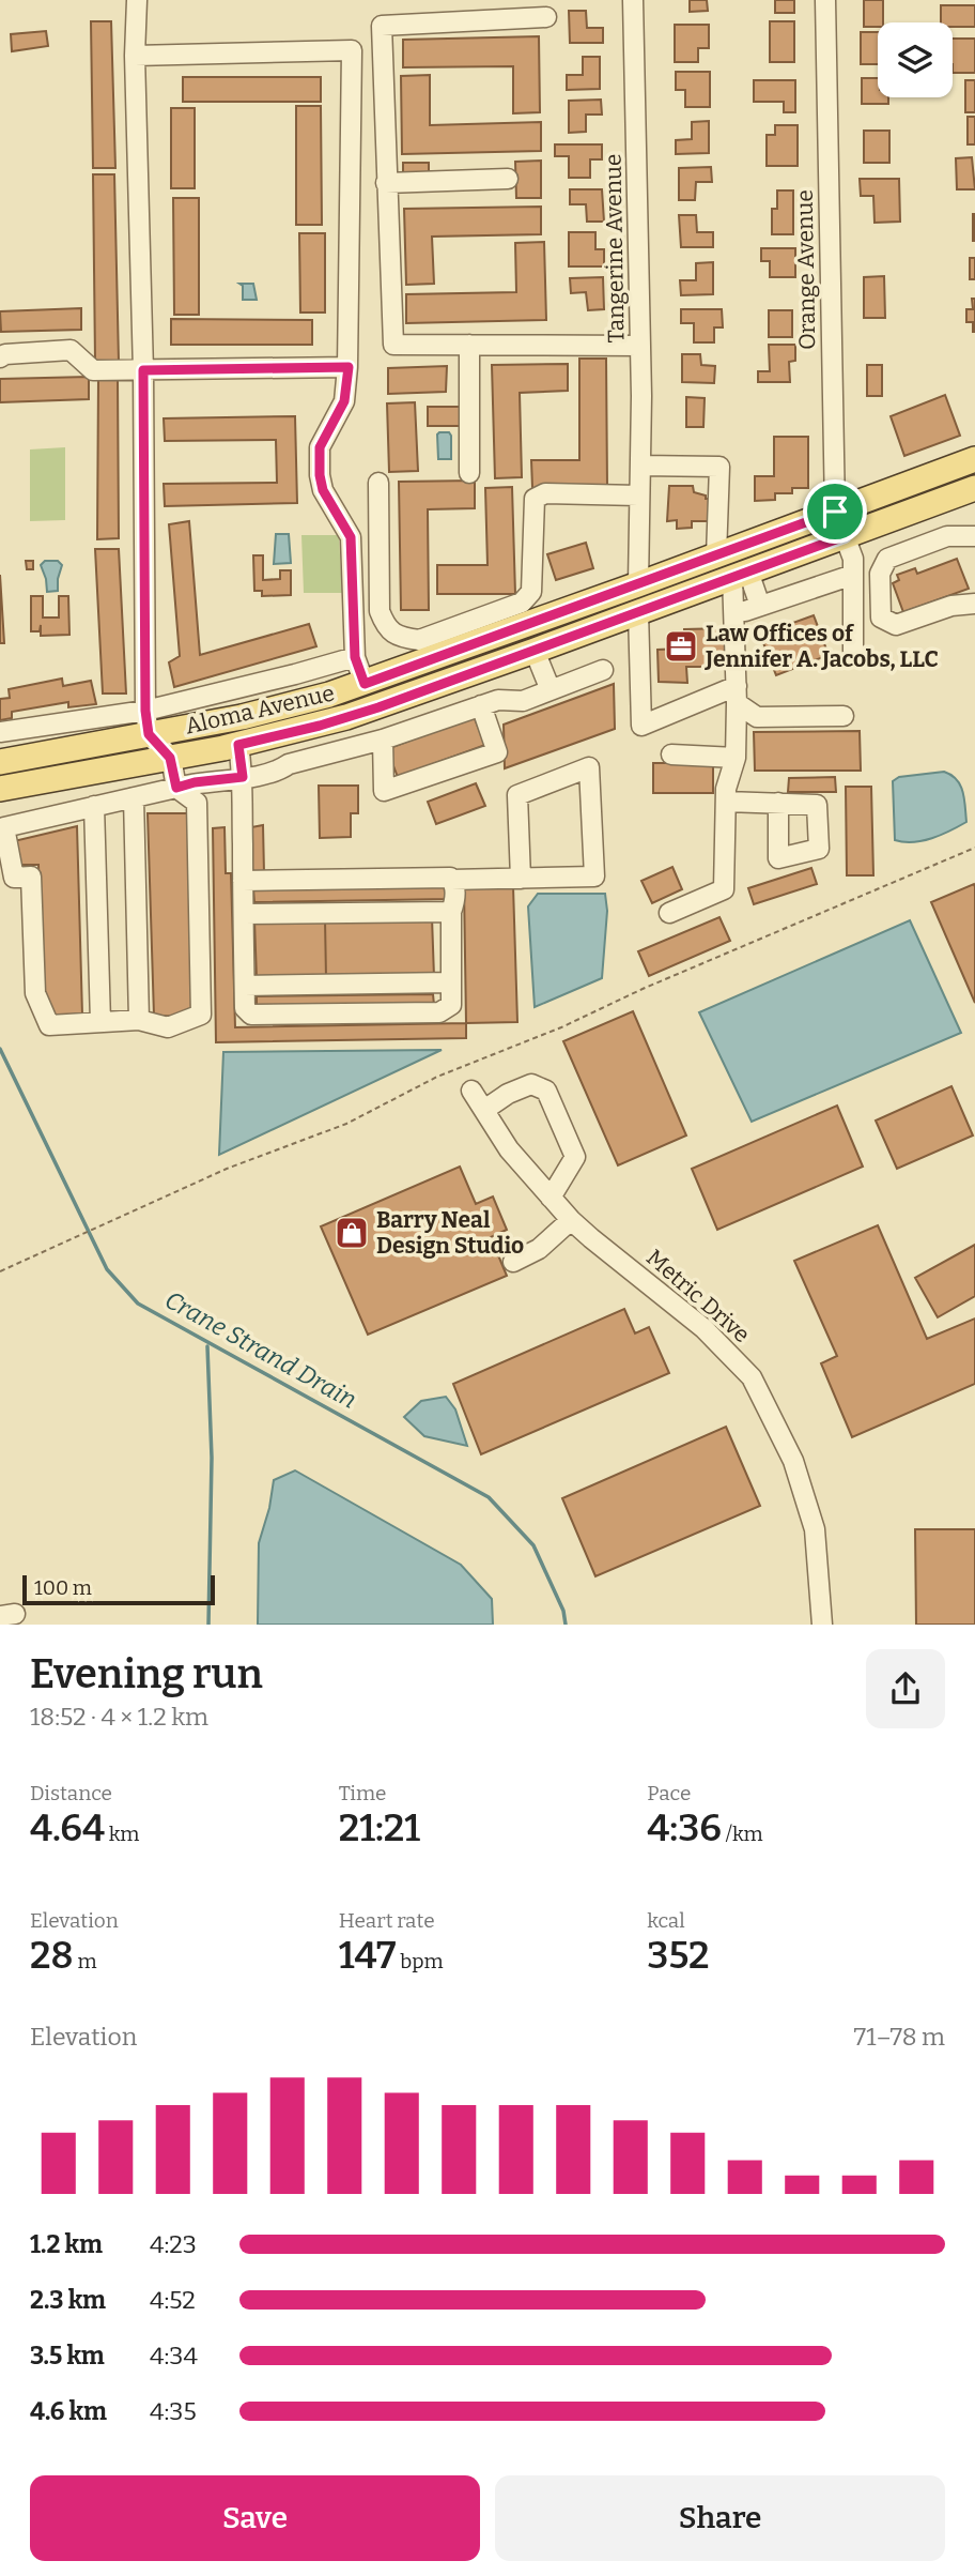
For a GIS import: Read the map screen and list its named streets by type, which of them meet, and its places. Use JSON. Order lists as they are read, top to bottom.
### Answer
{
  "streets": {
    "main road": ["Aloma Avenue"],
    "street": ["Tangerine Avenue", "Orange Avenue", "Metric Drive"]
  },
  "crossings": [
    ["Tangerine Avenue", "Aloma Avenue"],
    ["Orange Avenue", "Aloma Avenue"]
  ],
  "water": ["Crane Strand Drain"],
  "places": {
    "office": ["Law Offices of Jennifer A. Jacobs, LLC"],
    "shop": ["Barry Neal Design Studio"]
  },
  "scale_bar": "100 m",
  "page": {
    "scale": "100 m",
    "heading": ["Evening run", "18:52 · 4 × 1.2 km"],
    "stats": [
      ["Distance", "4.64 km"],
      ["Time", "21:21"],
      ["Pace", "4:36 /km"],
      ["Elevation", "28 m"],
      ["Heart rate", "147 bpm"],
      ["kcal", "352"]
    ],
    "chart": ["Elevation", "71–78 m"],
    "list": [
      {
        "name": "1.2 km",
        "note": "4:23"
      },
      {
        "name": "2.3 km",
        "note": "4:52"
      },
      {
        "name": "3.5 km",
        "note": "4:34"
      },
      {
        "name": "4.6 km",
        "note": "4:35"
      }
    ],
    "buttons": ["Save", "Share"]
  }
}
